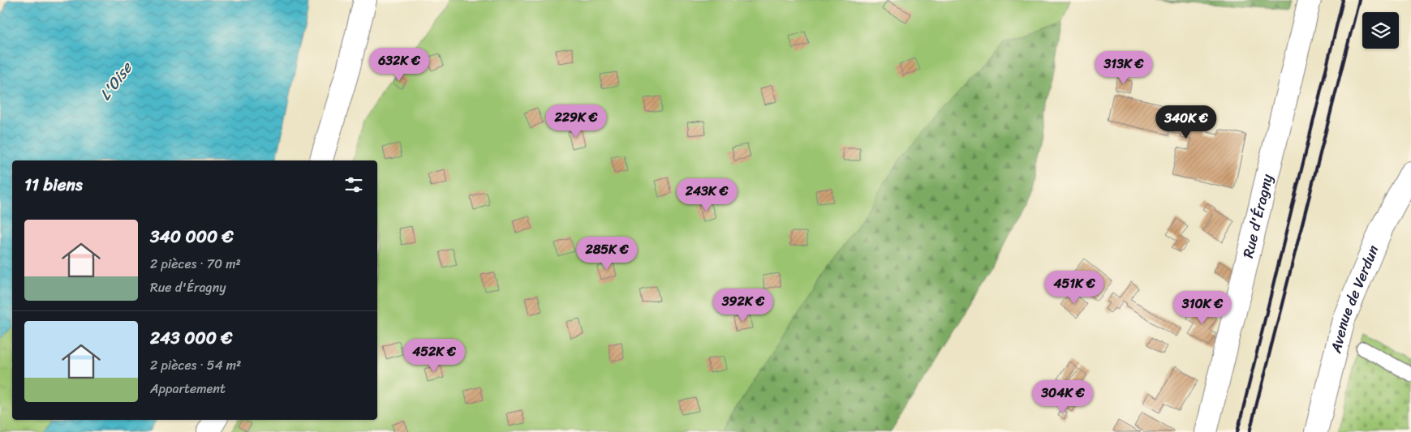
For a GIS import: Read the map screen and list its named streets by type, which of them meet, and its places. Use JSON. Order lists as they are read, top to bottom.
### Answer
{
  "streets": {
    "street": ["Rue d'Éragny", "Avenue de Verdun"]
  },
  "water": ["L'Oise"],
  "page": {
    "price": [
      "632K €",
      "313K €",
      "229K €",
      "340K €",
      "243K €",
      "285K €",
      "451K €",
      "392K €",
      "310K €",
      "452K €",
      "304K €"
    ],
    "heading": "11 biens",
    "list": [
      {
        "name": "340 000 €",
        "note": "2 pièces · 70 m² · Rue d'Éragny"
      },
      {
        "name": "243 000 €",
        "note": "2 pièces · 54 m² · Appartement"
      }
    ]
  }
}
